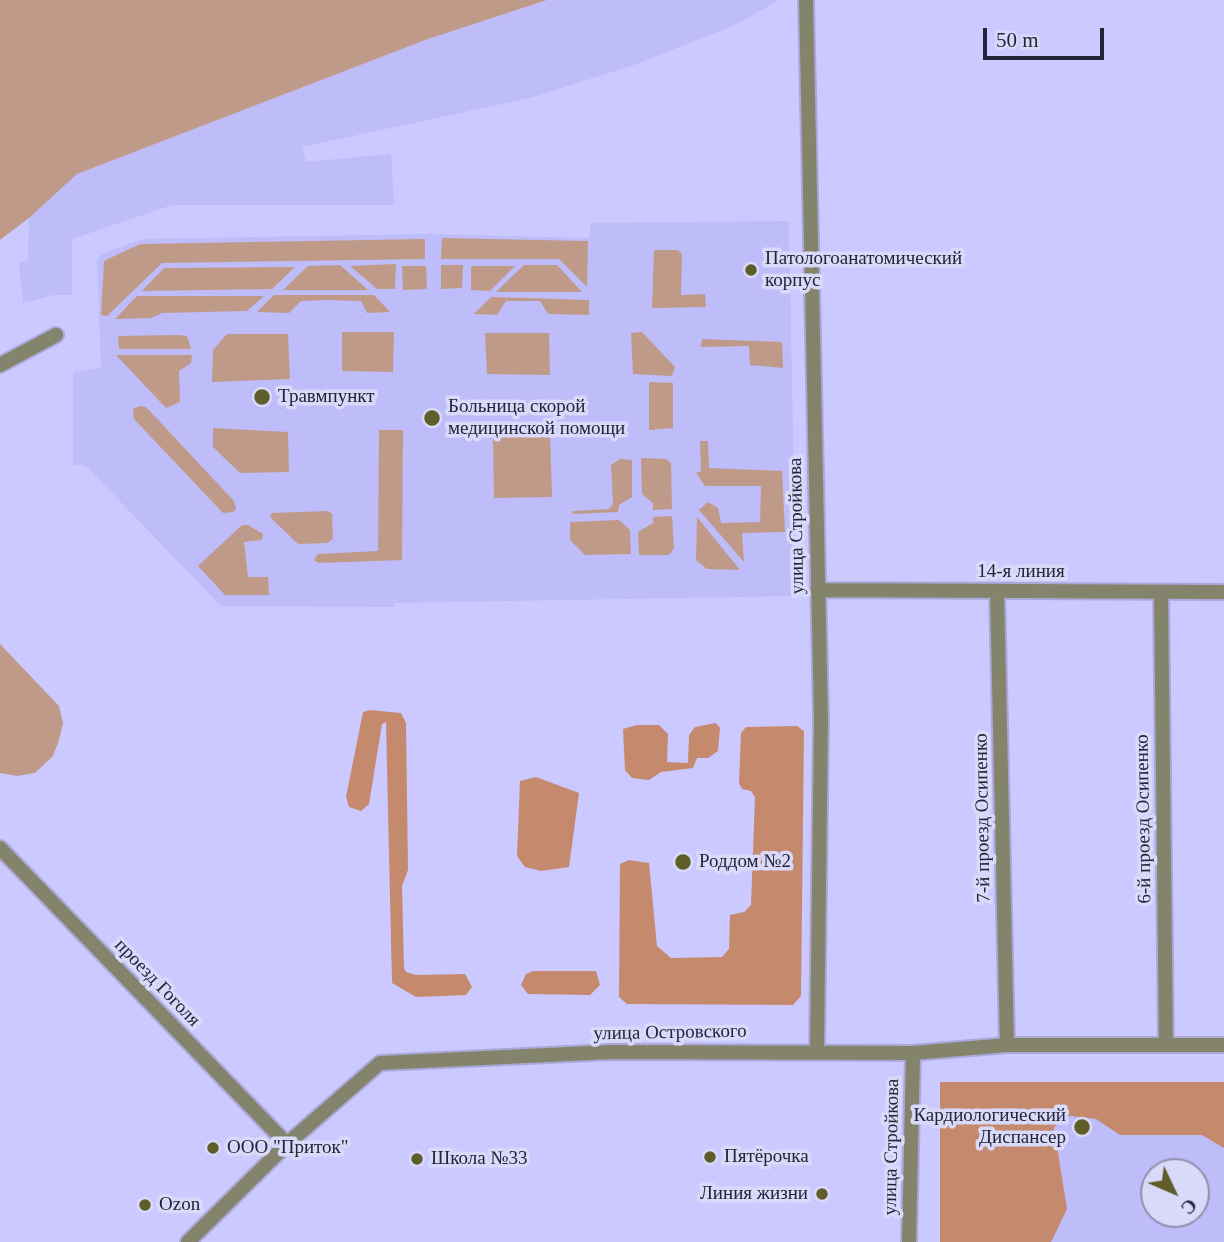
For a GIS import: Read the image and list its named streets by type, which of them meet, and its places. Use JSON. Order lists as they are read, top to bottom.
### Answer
{
  "streets": {
    "street": [
      "улица Стройкова",
      "14-я линия",
      "7-й проезд Осипенко",
      "6-й проезд Осипенко",
      "проезд Гоголя",
      "улица Островского"
    ]
  },
  "crossings": [
    ["улица Стройкова", "14-я линия"],
    ["улица Стройкова", "улица Островского"],
    ["14-я линия", "7-й проезд Осипенко"],
    ["14-я линия", "6-й проезд Осипенко"],
    ["7-й проезд Осипенко", "улица Островского"],
    ["6-й проезд Осипенко", "улица Островского"],
    ["проезд Гоголя", "улица Островского"]
  ],
  "places": [
    "Патологоанатомический корпус",
    "Травмпункт",
    "Больница скорой медицинской помощи",
    "Роддом №2",
    "Кардиологический Диспансер",
    "ООО \"Приток\"",
    "Пятёрочка",
    "Школа №33",
    "Линия жизни",
    "Ozon"
  ],
  "scale_bar": "50 m",
  "north": "bottom right"
}
